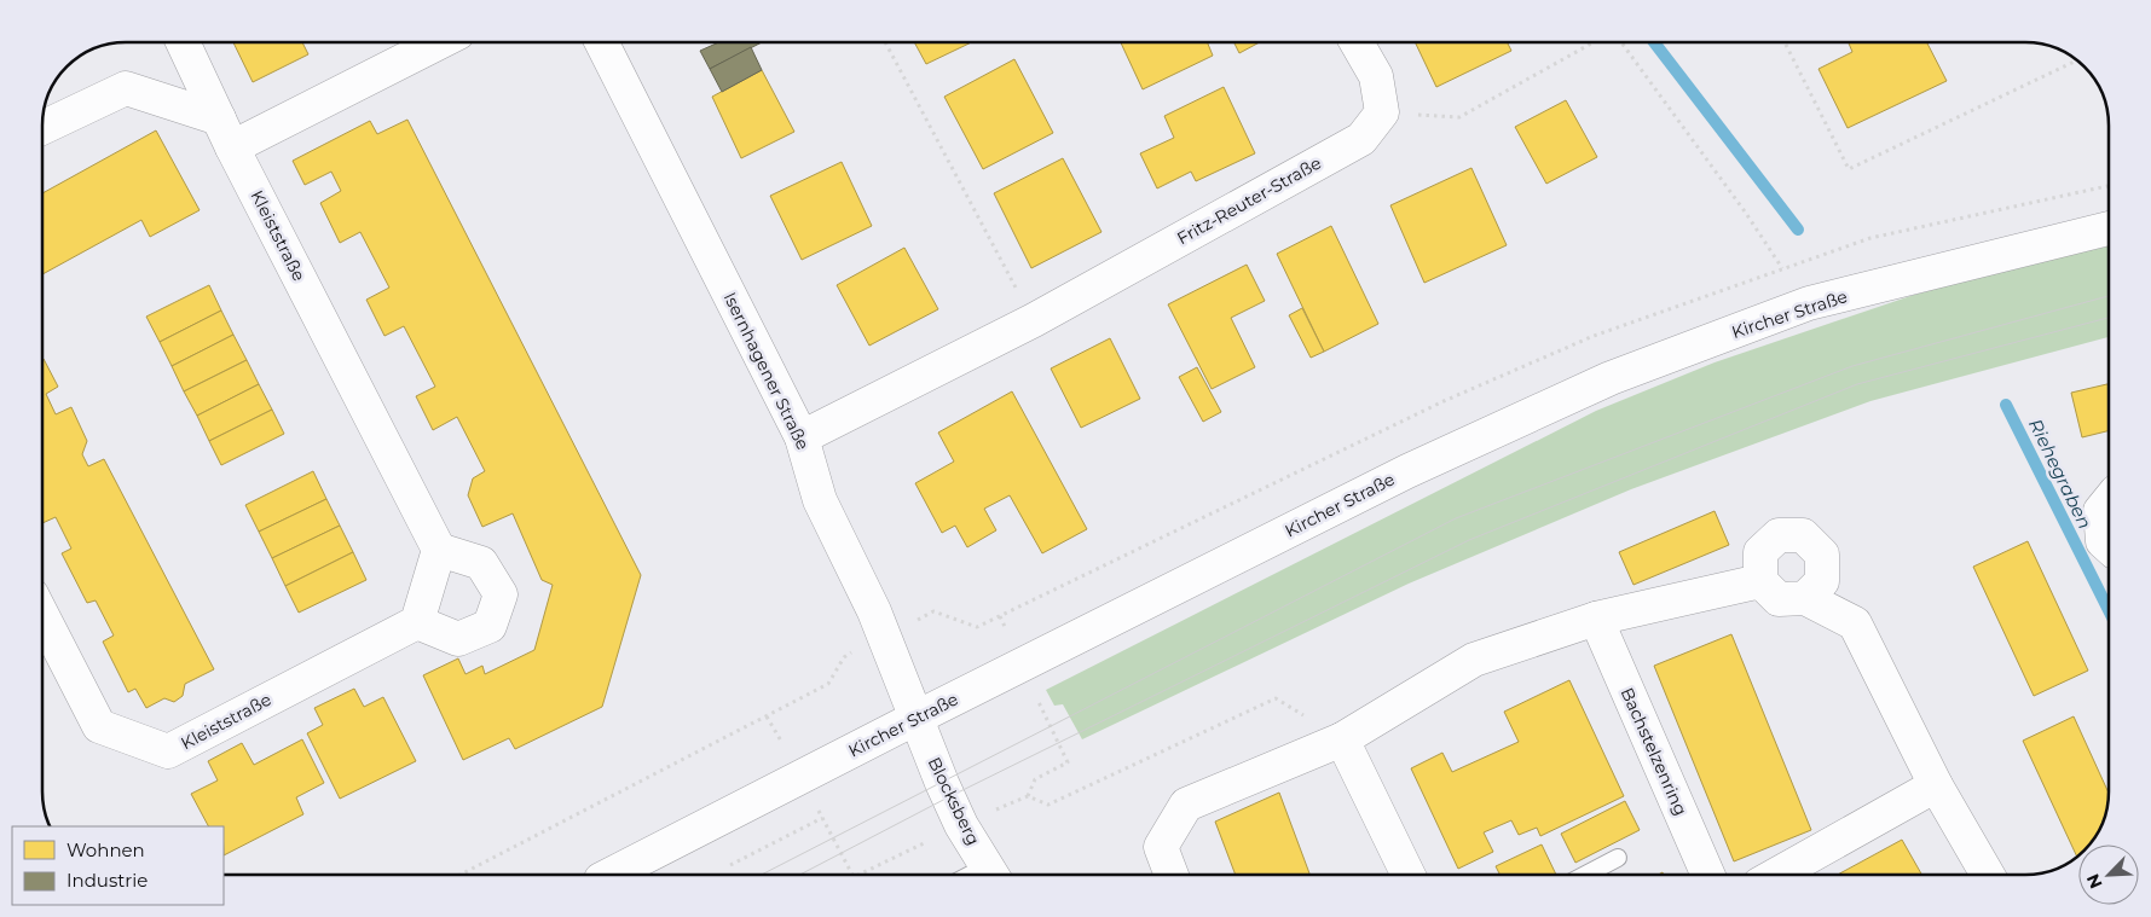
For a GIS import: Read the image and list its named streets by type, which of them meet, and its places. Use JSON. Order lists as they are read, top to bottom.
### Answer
{
  "streets": {
    "street": [
      "Fritz-Reuter-Straße",
      "Kleiststraße",
      "Kircher Straße",
      "Isernhagener Straße",
      "Bachstelzenring",
      "Blocksberg"
    ]
  },
  "crossings": [
    ["Fritz-Reuter-Straße", "Isernhagener Straße"],
    ["Kircher Straße", "Isernhagener Straße"],
    ["Kircher Straße", "Blocksberg"],
    ["Isernhagener Straße", "Blocksberg"]
  ],
  "water": ["Riehegraben"],
  "legend": ["Wohnen", "Industrie"],
  "north": "bottom left"
}
